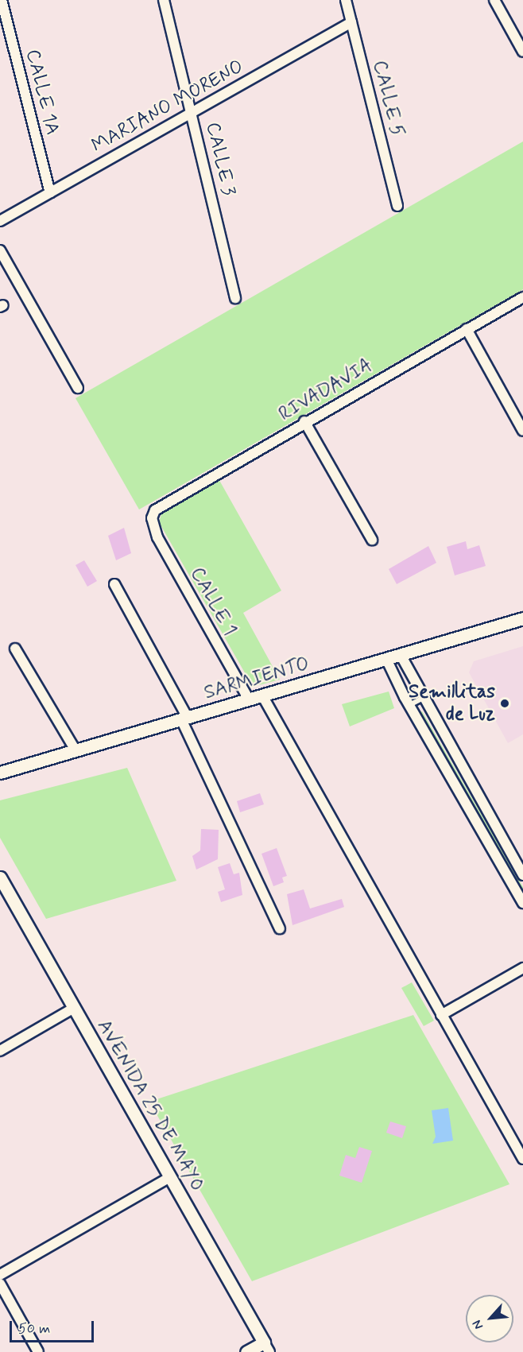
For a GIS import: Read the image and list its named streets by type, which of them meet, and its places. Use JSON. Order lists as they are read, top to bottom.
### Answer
{
  "streets": {
    "street": [
      "CALLE 1A",
      "CALLE 5",
      "MARIANO MORENO",
      "CALLE 3",
      "RIVADAVIA",
      "CALLE 1",
      "SARMIENTO",
      "AVENIDA 25 DE MAYO"
    ]
  },
  "crossings": [
    ["CALLE 1A", "MARIANO MORENO"],
    ["CALLE 5", "MARIANO MORENO"],
    ["MARIANO MORENO", "CALLE 3"],
    ["RIVADAVIA", "CALLE 1"],
    ["CALLE 1", "SARMIENTO"]
  ],
  "places": ["Semillitas de Luz"],
  "scale_bar": "50 m",
  "north": "bottom left"
}
